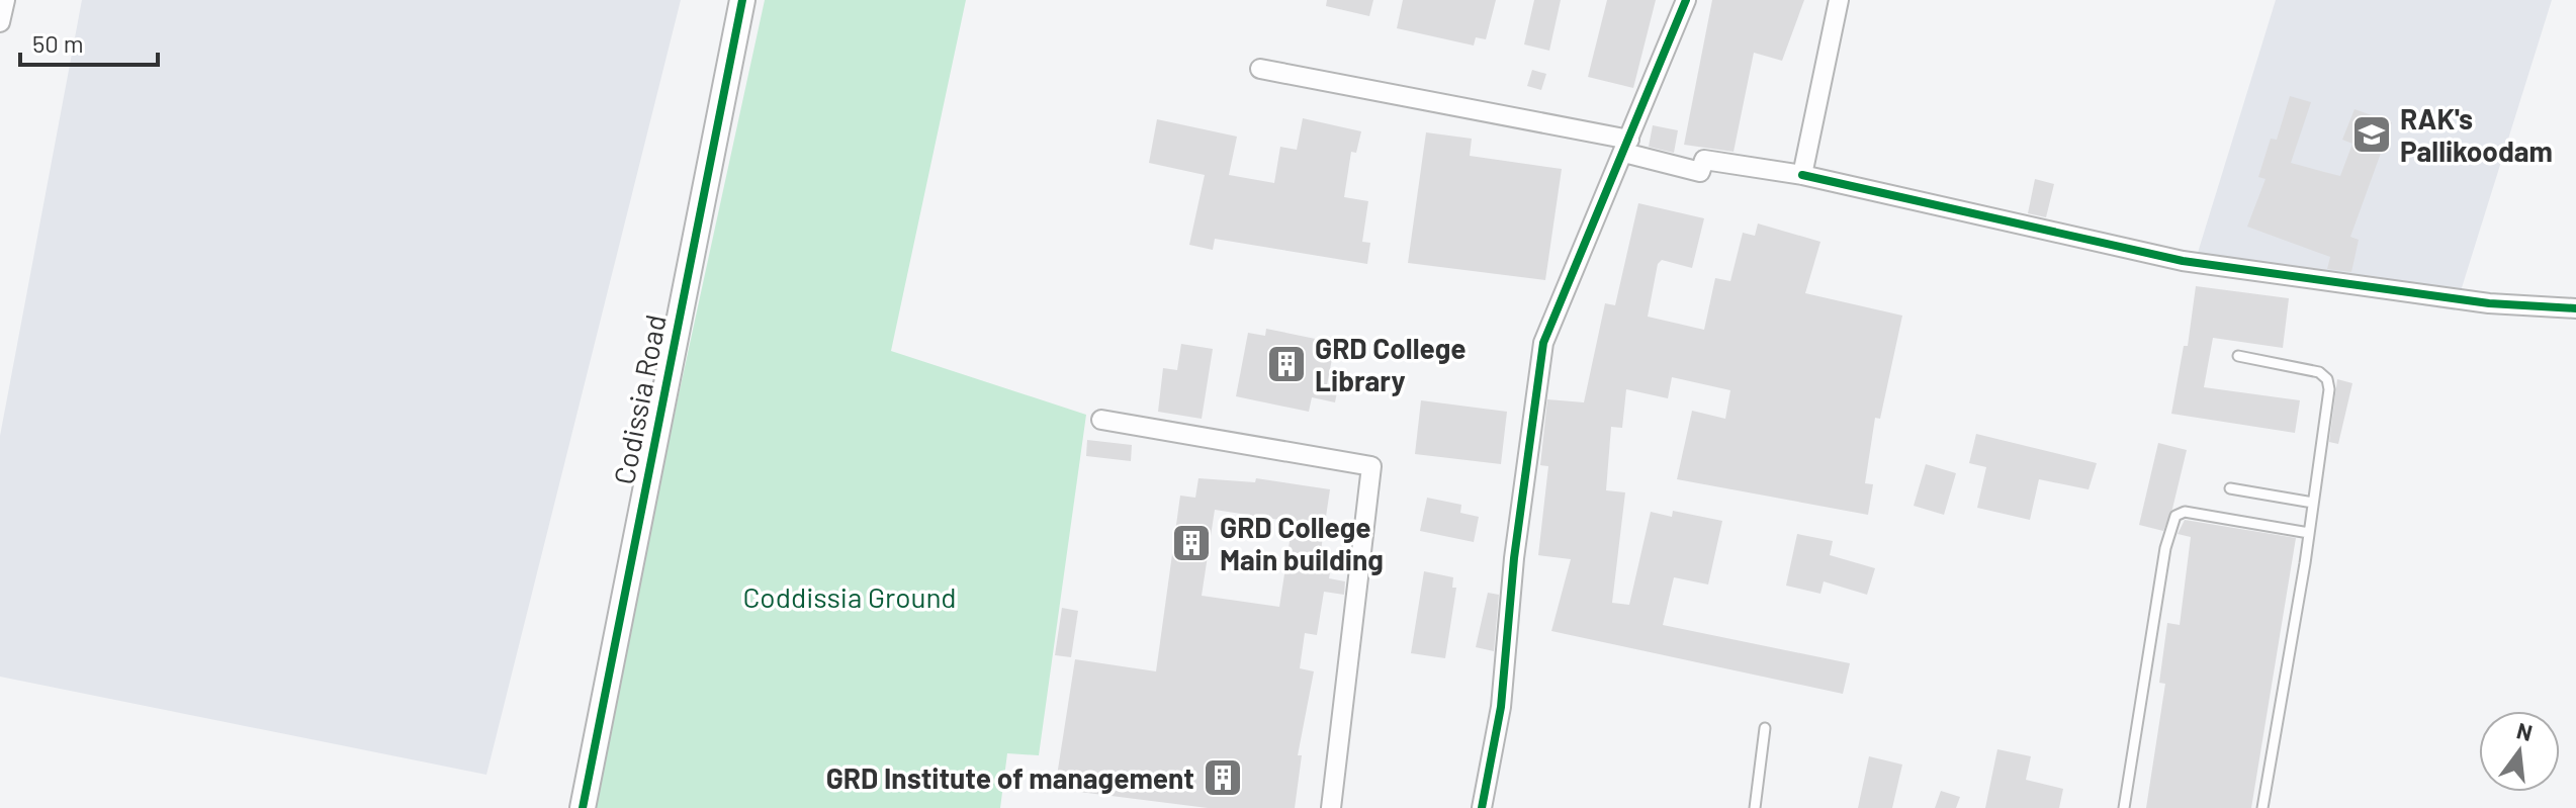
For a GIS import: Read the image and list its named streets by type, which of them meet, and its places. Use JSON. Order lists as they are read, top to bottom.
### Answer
{
  "streets": {
    "street": ["Codissia Road"]
  },
  "parks": ["Coddissia Ground"],
  "places": {
    "school or university": ["RAK's Pallikoodam"],
    "building": ["GRD College Library", "GRD College Main building", "GRD Institute of management"]
  },
  "scale_bar": "50 m",
  "north": "top"
}
